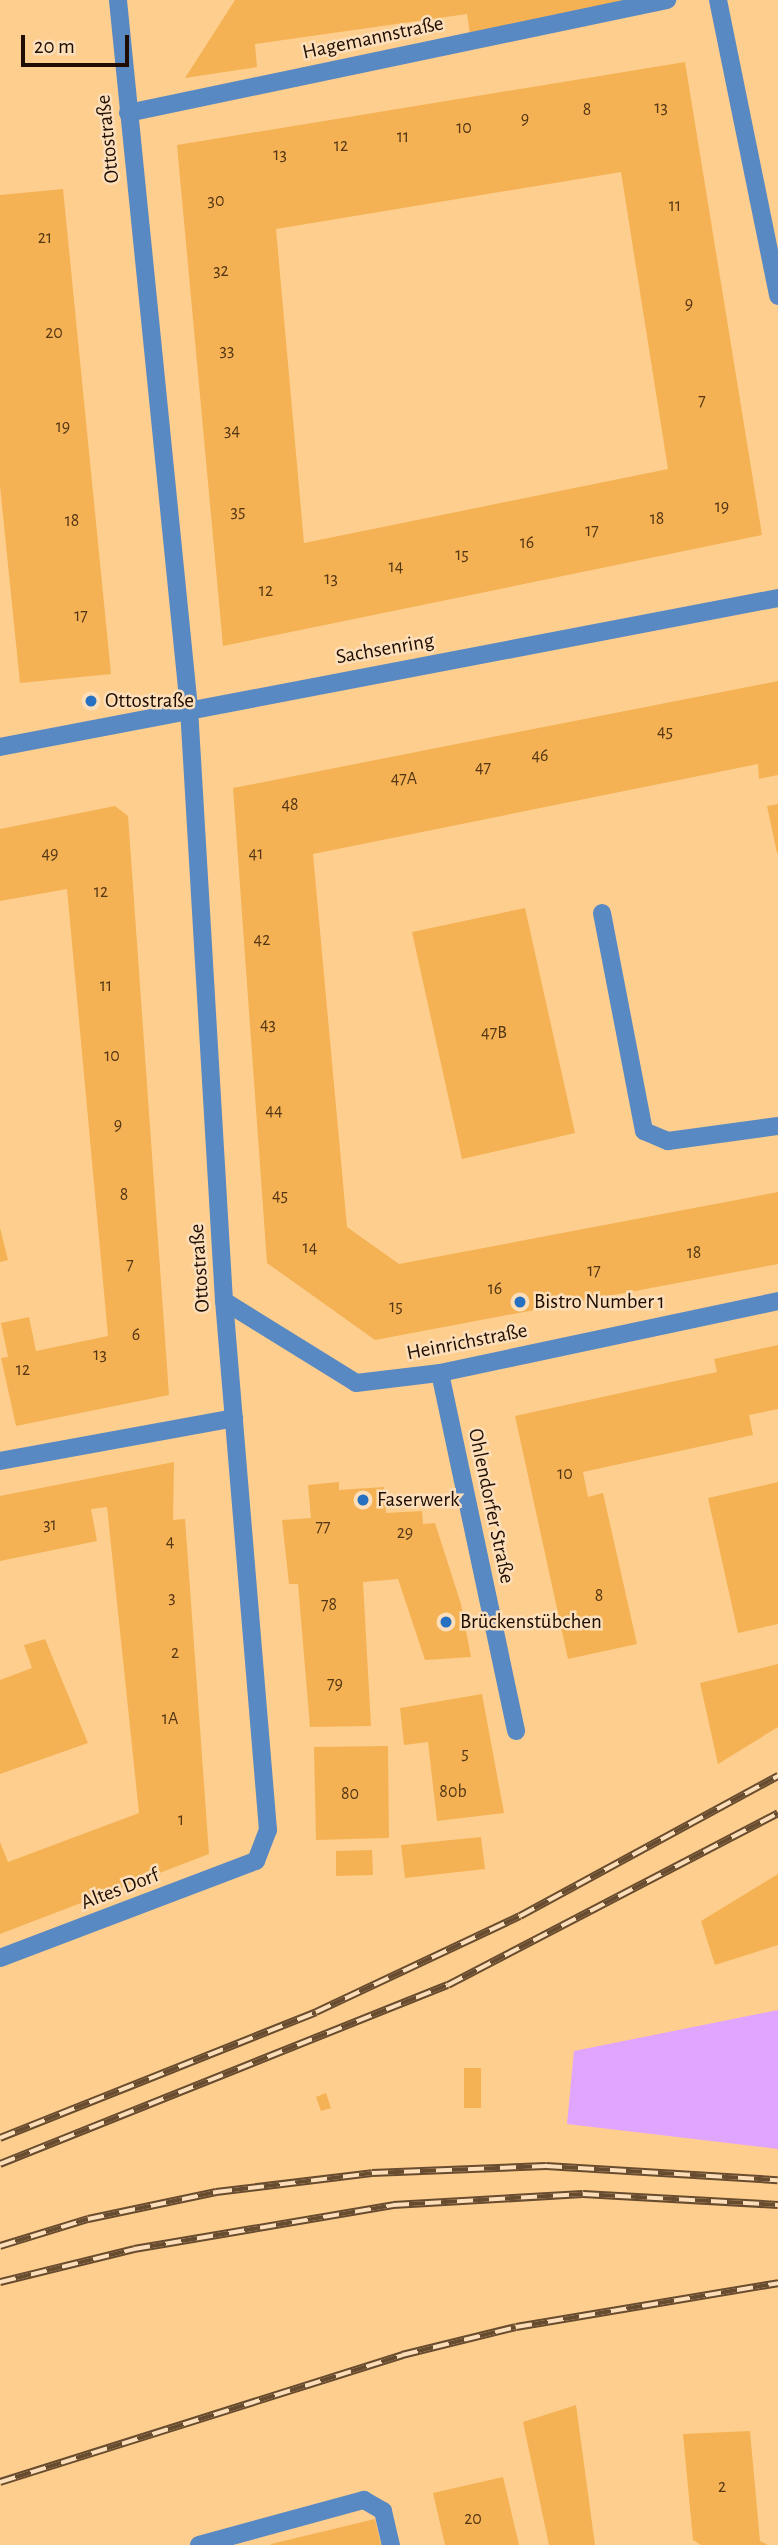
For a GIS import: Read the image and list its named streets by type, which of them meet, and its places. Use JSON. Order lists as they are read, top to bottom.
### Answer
{
  "streets": {
    "street": [
      "Hagemannstraße",
      "Ottostraße",
      "Sachsenring",
      "Heinrichstraße",
      "Ohlendorfer Straße",
      "Altes Dorf"
    ]
  },
  "crossings": [
    ["Hagemannstraße", "Ottostraße"],
    ["Ottostraße", "Sachsenring"],
    ["Ottostraße", "Heinrichstraße"],
    ["Ottostraße", "Altes Dorf"],
    ["Heinrichstraße", "Ohlendorfer Straße"]
  ],
  "places": [
    "Ottostraße",
    "Bistro Number 1",
    "Faserwerk",
    "Brückenstübchen"
  ],
  "house_numbers": [
    "13",
    "8",
    "9",
    "10",
    "11",
    "12",
    "13",
    "30",
    "11",
    "21",
    "32",
    "9",
    "20",
    "33",
    "7",
    "19",
    "34",
    "19",
    "35",
    "18",
    "18",
    "17",
    "16",
    "15",
    "14",
    "13",
    "12",
    "17",
    "45",
    "46",
    "47",
    "47A",
    "48",
    "49",
    "41",
    "12",
    "42",
    "11",
    "43",
    "47B",
    "10",
    "44",
    "9",
    "8",
    "45",
    "14",
    "18",
    "7",
    "17",
    "16",
    "15",
    "6",
    "13",
    "12",
    "10",
    "31",
    "77",
    "29",
    "4",
    "8",
    "3",
    "78",
    "2",
    "79",
    "1A",
    "5",
    "80b",
    "80",
    "1",
    "2",
    "20"
  ],
  "scale_bar": "20 m"
}
